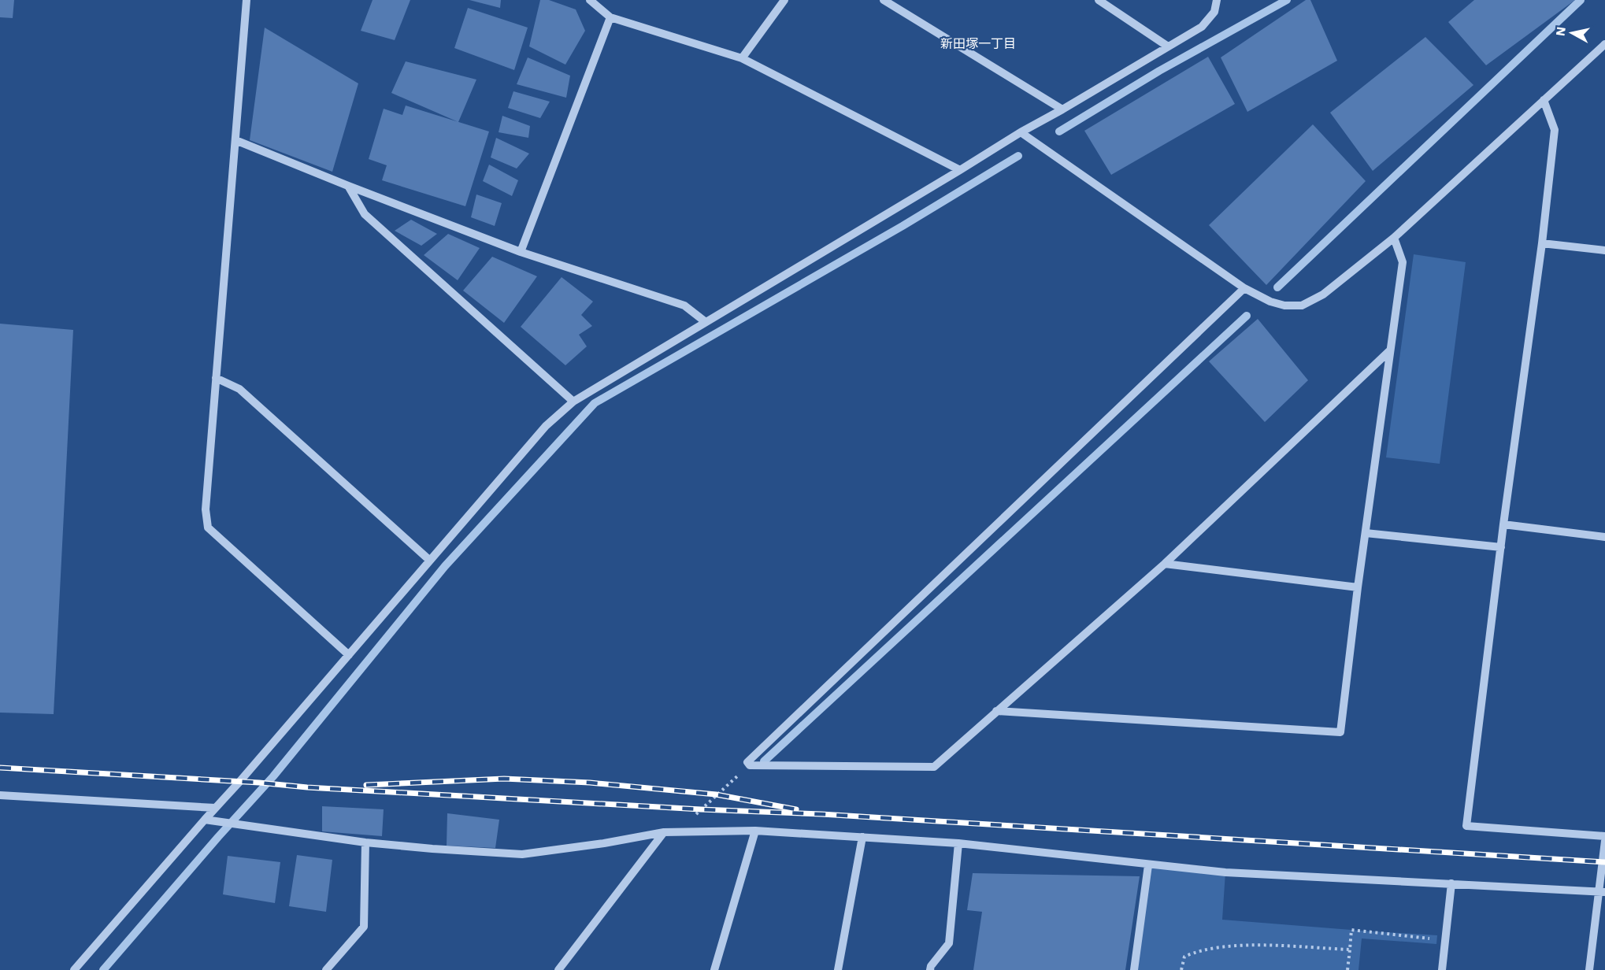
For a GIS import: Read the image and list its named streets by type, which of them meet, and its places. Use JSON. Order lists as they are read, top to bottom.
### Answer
{
  "districts": ["新田塚一丁目"],
  "north": "left"
}
